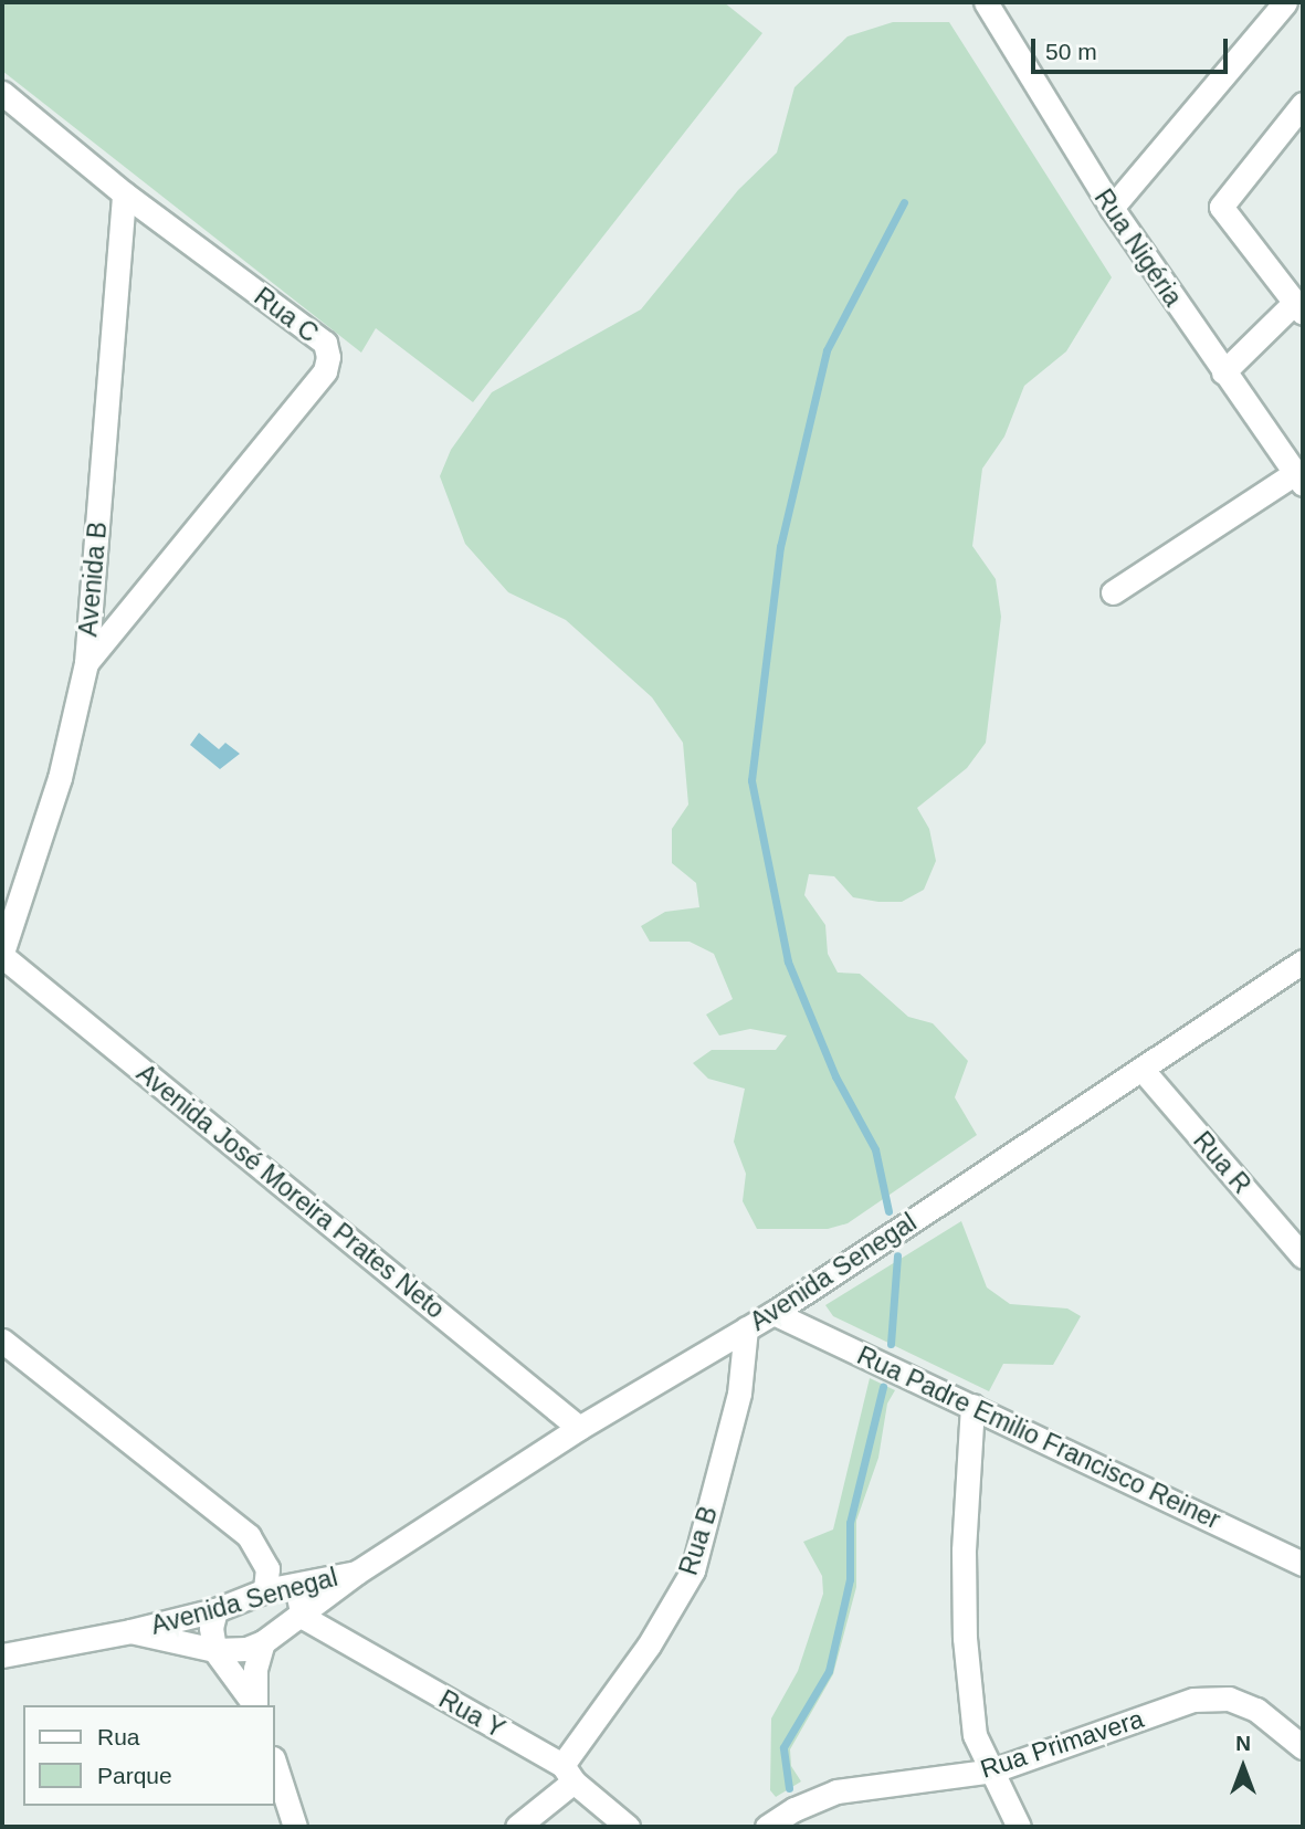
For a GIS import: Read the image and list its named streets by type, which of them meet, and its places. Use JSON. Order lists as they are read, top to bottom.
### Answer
{
  "streets": {
    "street": [
      "Rua Nigéria",
      "Rua C",
      "Avenida B",
      "Rua R",
      "Avenida José Moreira Prates Neto",
      "Avenida Senegal",
      "Rua Padre Emilio Francisco Reiner",
      "Rua B",
      "Rua Y",
      "Rua Primavera"
    ]
  },
  "crossings": [
    ["Rua C", "Avenida B"],
    ["Avenida B", "Avenida José Moreira Prates Neto"],
    ["Rua R", "Avenida Senegal"],
    ["Avenida José Moreira Prates Neto", "Avenida Senegal"],
    ["Avenida Senegal", "Rua Padre Emilio Francisco Reiner"],
    ["Avenida Senegal", "Rua B"],
    ["Avenida Senegal", "Rua Y"],
    ["Rua B", "Rua Y"]
  ],
  "legend": ["Rua", "Parque"],
  "scale_bar": "50 m",
  "north": "top"
}
